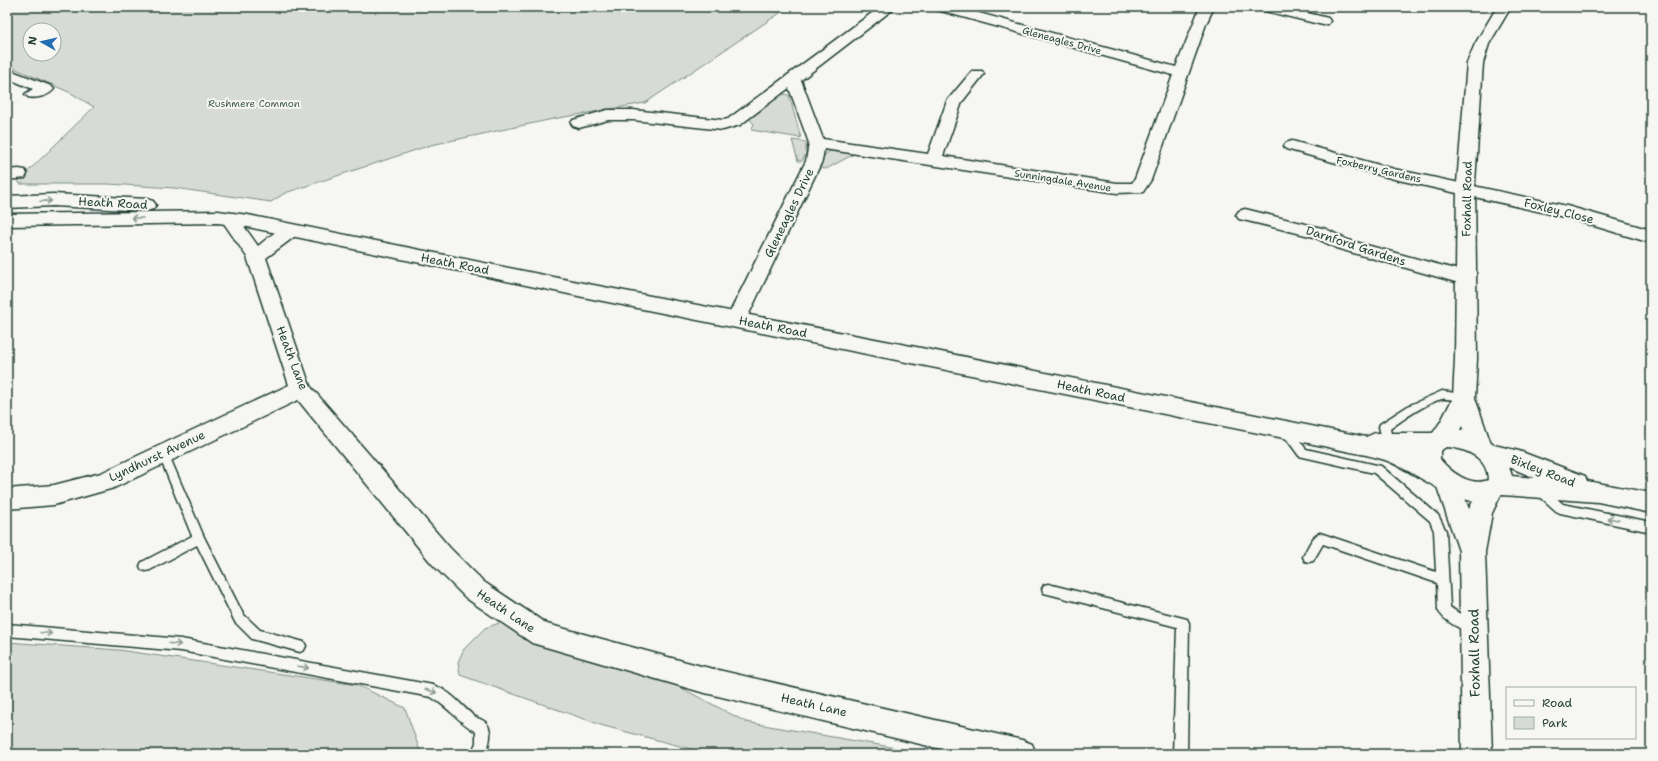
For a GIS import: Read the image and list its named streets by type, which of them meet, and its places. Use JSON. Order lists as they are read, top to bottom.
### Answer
{
  "streets": {
    "main road": ["Foxhall Road", "Heath Road", "Bixley Road"],
    "street": [
      "Gleneagles Drive",
      "Foxberry Gardens",
      "Sunningdale Avenue",
      "Foxley Close",
      "Darnford Gardens",
      "Heath Lane",
      "Lyndhurst Avenue"
    ]
  },
  "crossings": [
    ["Gleneagles Drive", "Sunningdale Avenue"],
    ["Gleneagles Drive", "Heath Road"],
    ["Foxberry Gardens", "Foxhall Road"],
    ["Foxberry Gardens", "Foxley Close"],
    ["Foxhall Road", "Heath Road"],
    ["Foxhall Road", "Foxley Close"],
    ["Foxhall Road", "Darnford Gardens"],
    ["Foxhall Road", "Bixley Road"],
    ["Heath Road", "Heath Lane"],
    ["Heath Road", "Bixley Road"],
    ["Heath Lane", "Lyndhurst Avenue"]
  ],
  "parks": ["Rushmere Common"],
  "legend": ["Road", "Park"],
  "north": "left"
}
